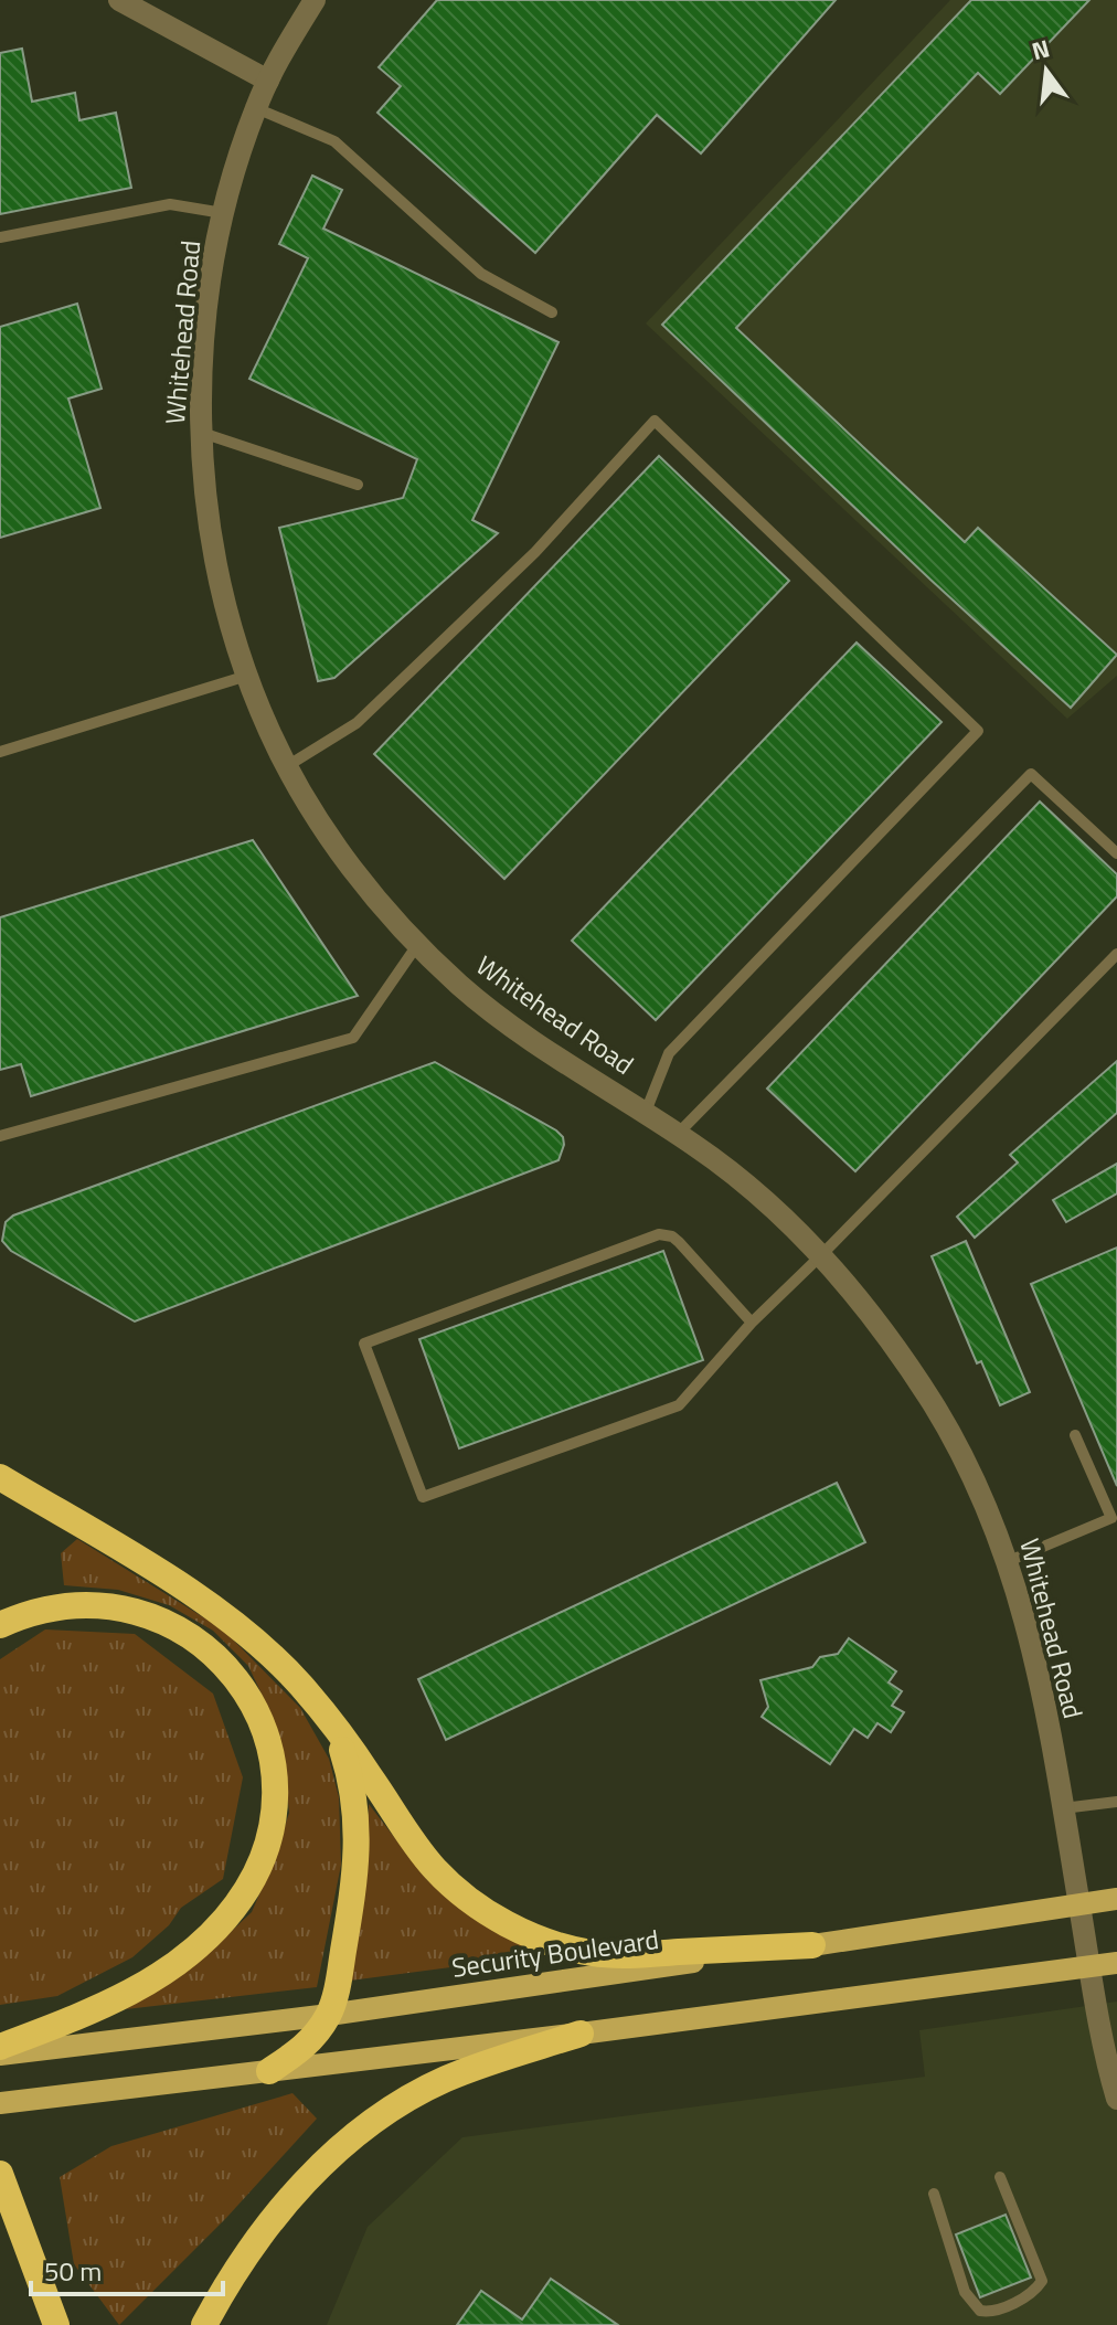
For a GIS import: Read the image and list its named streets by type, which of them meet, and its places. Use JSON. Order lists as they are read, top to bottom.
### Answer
{
  "streets": {
    "main road": ["Security Boulevard"],
    "street": ["Whitehead Road"]
  },
  "crossings": [
    ["Whitehead Road", "Security Boulevard"]
  ],
  "scale_bar": "50 m",
  "north": "top"
}
